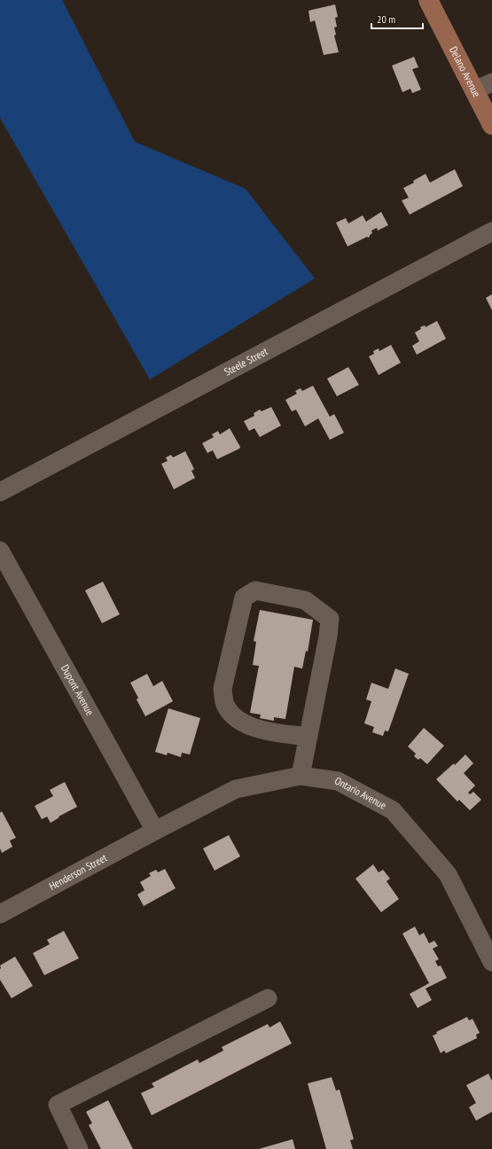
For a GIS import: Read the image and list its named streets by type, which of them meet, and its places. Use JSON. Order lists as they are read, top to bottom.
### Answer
{
  "streets": {
    "main road": ["Delano Avenue"],
    "street": [
      "Steele Street",
      "Dupont Avenue",
      "Ontario Avenue",
      "Henderson Street"
    ]
  },
  "crossings": [
    ["Dupont Avenue", "Ontario Avenue"],
    ["Dupont Avenue", "Henderson Street"],
    ["Ontario Avenue", "Henderson Street"]
  ],
  "scale_bar": "20 m"
}
